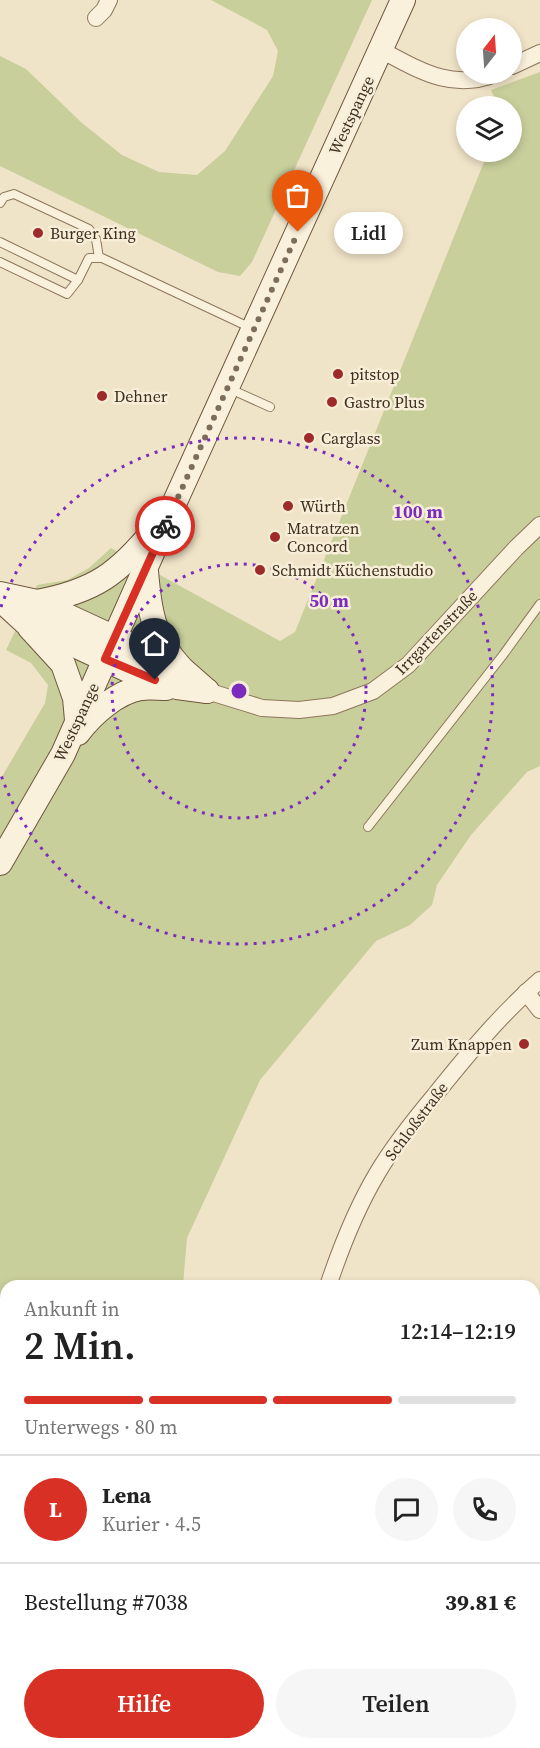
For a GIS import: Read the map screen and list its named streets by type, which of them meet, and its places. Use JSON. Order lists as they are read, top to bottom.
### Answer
{
  "streets": {
    "main road": ["Westspange", "Irrgartenstraße"],
    "street": ["Schloßstraße"]
  },
  "crossings": [
    ["Westspange", "Irrgartenstraße"]
  ],
  "places": [
    "Lidl",
    "Burger King",
    "pitstop",
    "Dehner",
    "Gastro Plus",
    "Carglass",
    "Würth",
    "Matratzen Concord",
    "Schmidt Küchenstudio",
    "Zum Knappen"
  ],
  "north": "top",
  "page": {
    "bubble": "Lidl",
    "heading": ["2 Min.", "Ankunft in", "12:14–12:19"],
    "panel": [
      "Lena",
      "Kurier · 4.5",
      "Bestellung #7038",
      "39.81 €"
    ],
    "bar": "Unterwegs · 80 m",
    "round": "L",
    "buttons": ["Hilfe", "Teilen"]
  },
  "rings": ["100 m", "50 m"]
}
